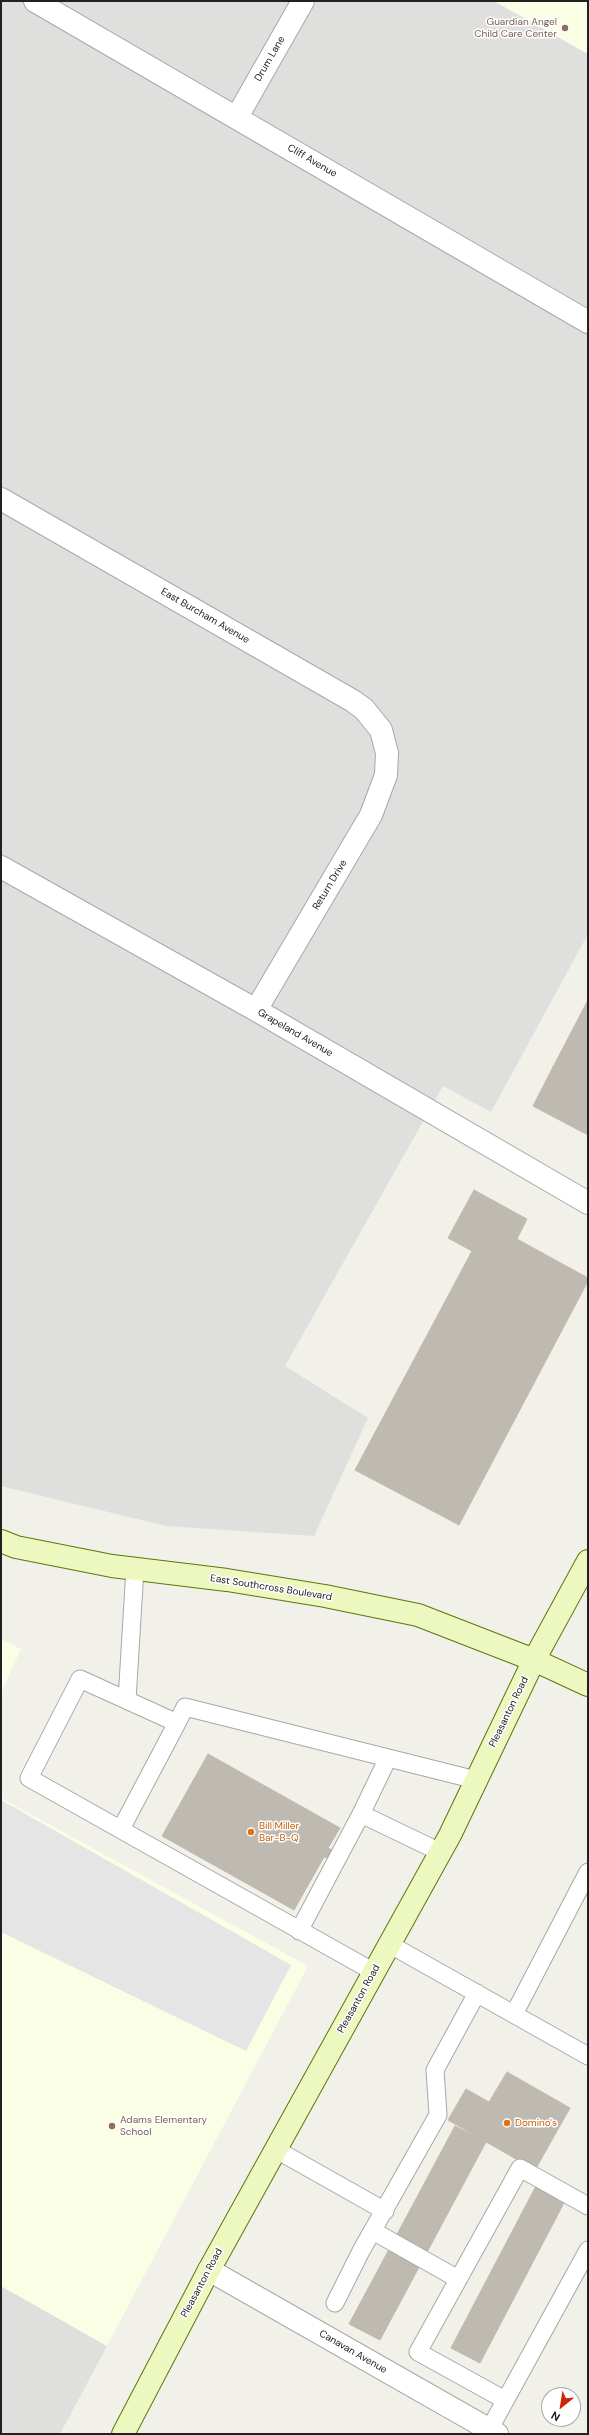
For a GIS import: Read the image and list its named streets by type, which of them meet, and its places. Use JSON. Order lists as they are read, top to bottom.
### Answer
{
  "streets": {
    "main road": ["East Southcross Boulevard", "Pleasanton Road"],
    "street": [
      "Drum Lane",
      "Cliff Avenue",
      "East Burcham Avenue",
      "Return Drive",
      "Grapeland Avenue",
      "Canavan Avenue"
    ]
  },
  "crossings": [
    ["Drum Lane", "Cliff Avenue"],
    ["East Burcham Avenue", "Return Drive"],
    ["Return Drive", "Grapeland Avenue"],
    ["East Southcross Boulevard", "Pleasanton Road"],
    ["Pleasanton Road", "Canavan Avenue"]
  ],
  "places": [
    "Guardian Angel Child Care Center",
    "Bill Miller Bar-B-Q",
    "Domino's",
    "Adams Elementary School"
  ],
  "north": "bottom left"
}
